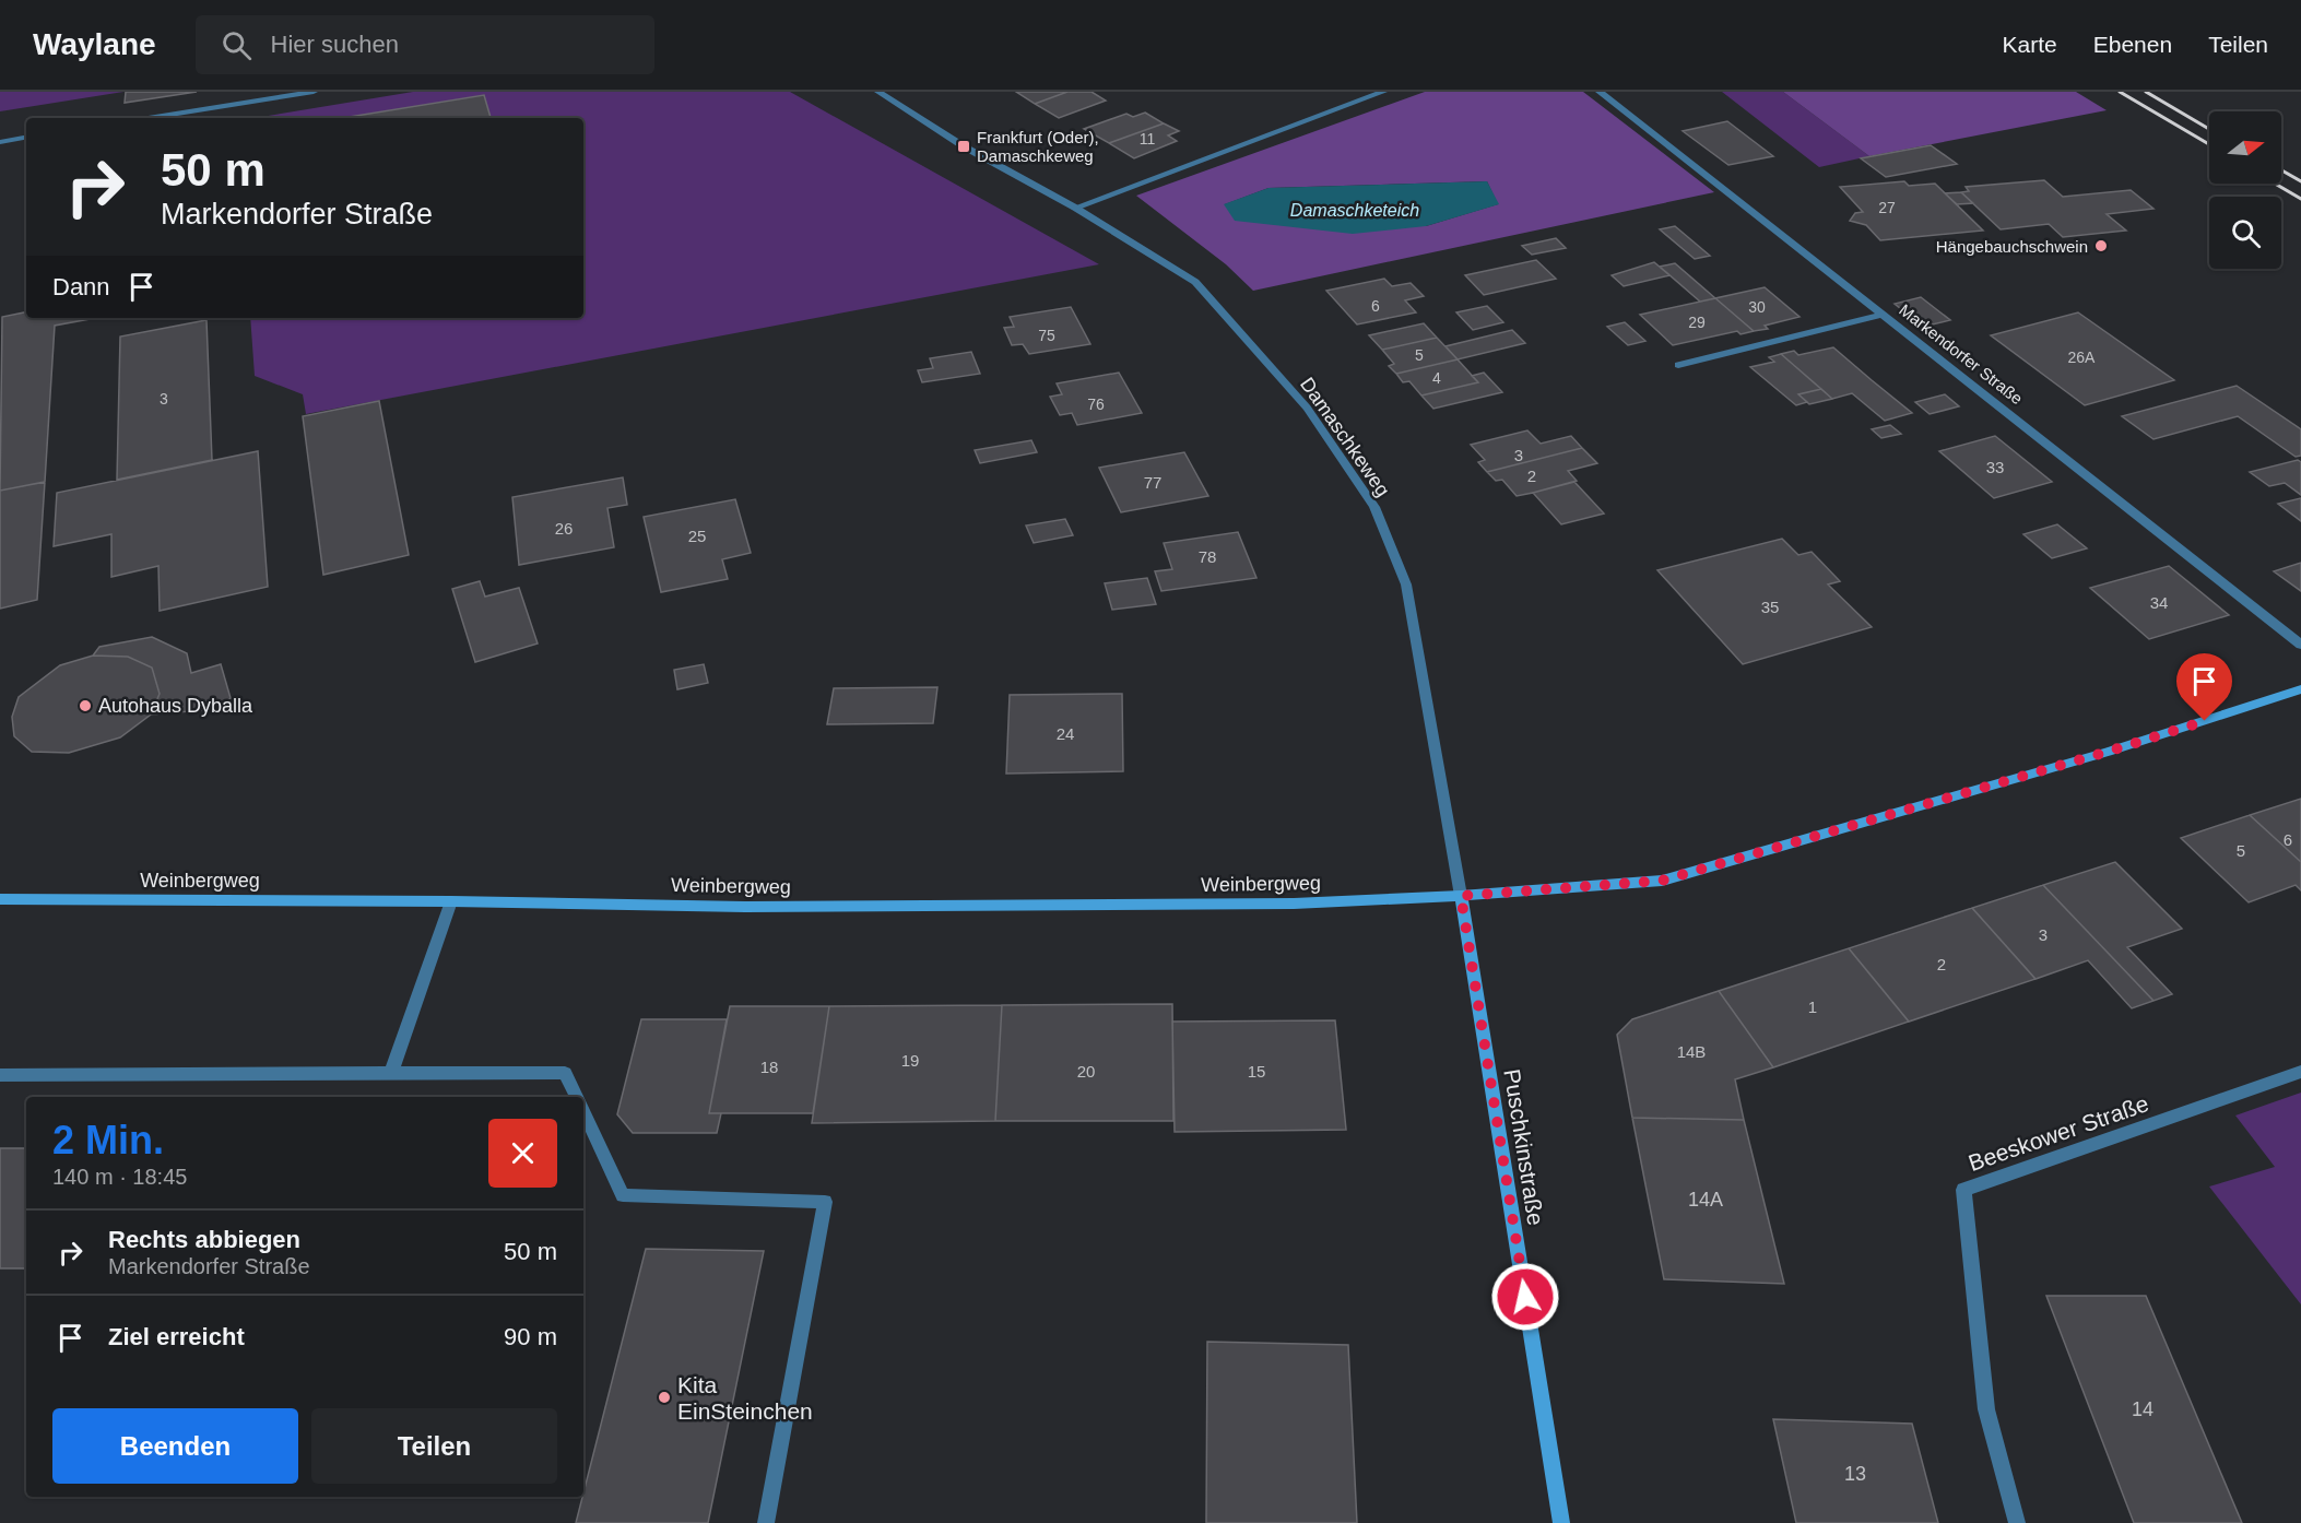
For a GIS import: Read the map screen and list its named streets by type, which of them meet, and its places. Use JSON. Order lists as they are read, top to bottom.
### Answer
{
  "streets": {
    "street": [
      "Markendorfer Straße",
      "Damaschkeweg",
      "Weinbergweg",
      "Beeskower Straße",
      "Puschkinstraße"
    ]
  },
  "crossings": [
    ["Damaschkeweg", "Weinbergweg"],
    ["Damaschkeweg", "Puschkinstraße"],
    ["Weinbergweg", "Puschkinstraße"]
  ],
  "water": ["Damaschketeich"],
  "places": {
    "transit": ["Frankfurt (Oder), Damaschkeweg"],
    "other": ["Hängebauchschwein", "Autohaus Dyballa", "Kita EinSteinchen"]
  },
  "house_numbers": [
    "11",
    "27",
    "6",
    "30",
    "29",
    "75",
    "5",
    "26A",
    "4",
    "3",
    "76",
    "3",
    "33",
    "2",
    "77",
    "26",
    "25",
    "78",
    "34",
    "35",
    "24",
    "6",
    "5",
    "3",
    "2",
    "1",
    "14B",
    "19",
    "18",
    "20",
    "15",
    "14A",
    "14",
    "13"
  ],
  "north": "right",
  "page": {
    "header": "Waylane",
    "search": "Hier suchen",
    "nav": ["Karte", "Ebenen", "Teilen"],
    "turn": ["50 m", "Markendorfer Straße"],
    "then": "Dann",
    "heading": ["2 Min.", "140 m · 18:45"],
    "list": [
      {
        "name": "Rechts abbiegen",
        "note": "Markendorfer Straße",
        "value": "50 m"
      },
      {
        "name": "Ziel erreicht",
        "value": "90 m"
      }
    ],
    "buttons": ["Beenden", "Teilen"]
  }
}
